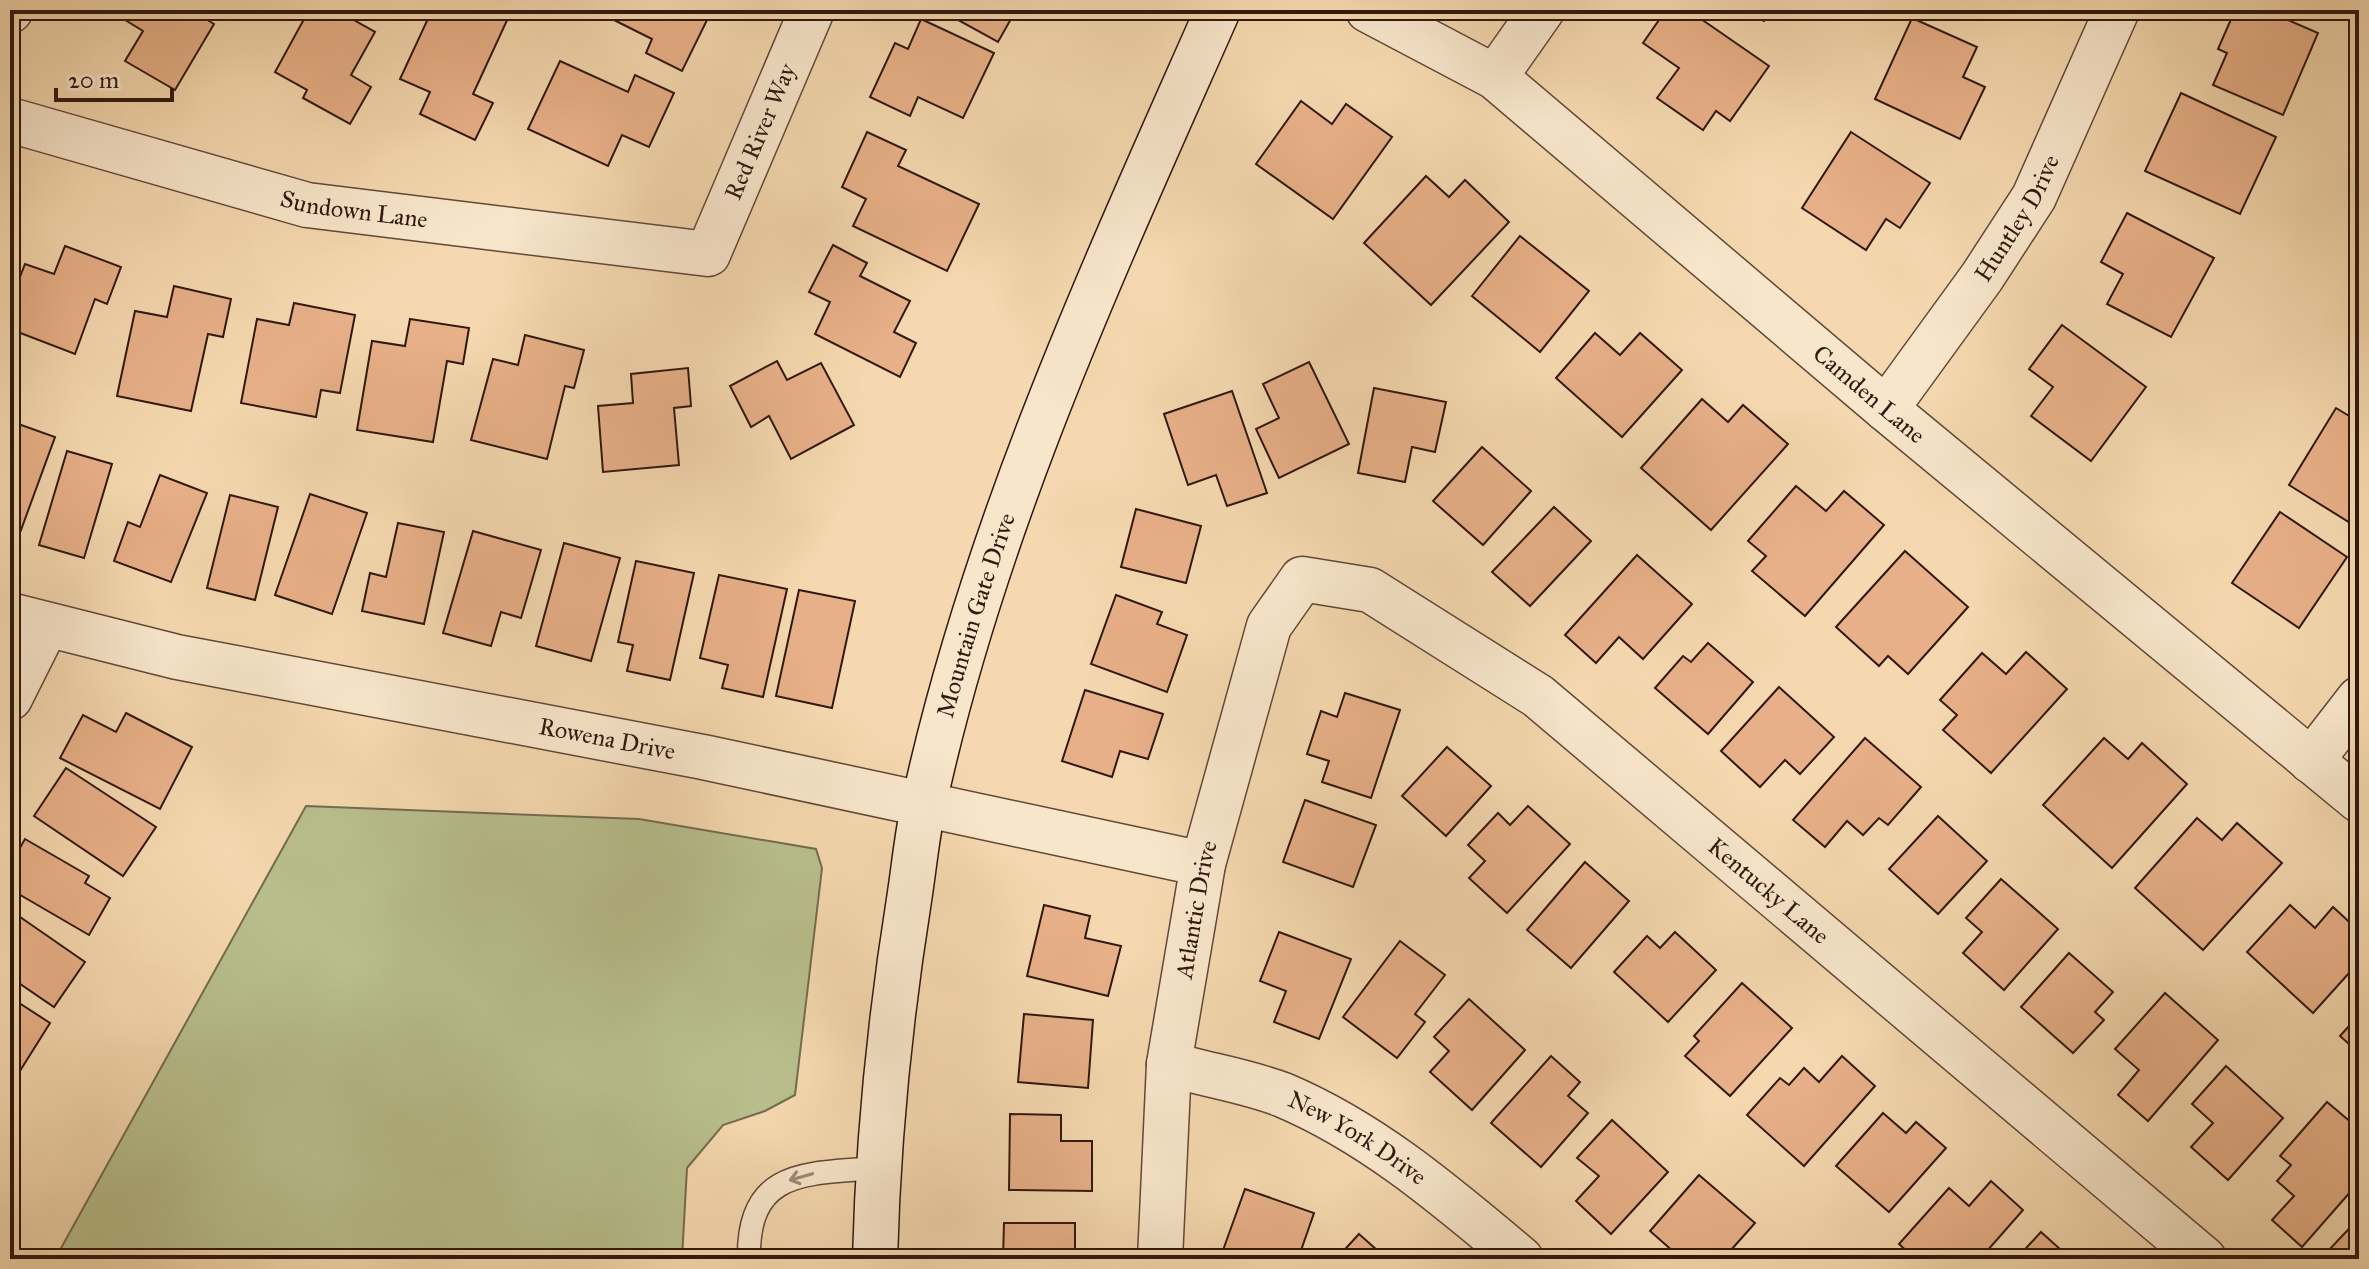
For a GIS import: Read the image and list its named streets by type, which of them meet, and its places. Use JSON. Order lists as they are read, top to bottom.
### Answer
{
  "streets": {
    "street": [
      "Red River Way",
      "Sundown Lane",
      "Huntley Drive",
      "Camden Lane",
      "Mountain Gate Drive",
      "Rowena Drive",
      "Kentucky Lane",
      "Atlantic Drive",
      "New York Drive"
    ]
  },
  "crossings": [
    ["Red River Way", "Sundown Lane"],
    ["Huntley Drive", "Camden Lane"],
    ["Mountain Gate Drive", "Rowena Drive"],
    ["Rowena Drive", "Atlantic Drive"],
    ["Kentucky Lane", "Atlantic Drive"],
    ["Atlantic Drive", "New York Drive"]
  ],
  "scale_bar": "20 m"
}
